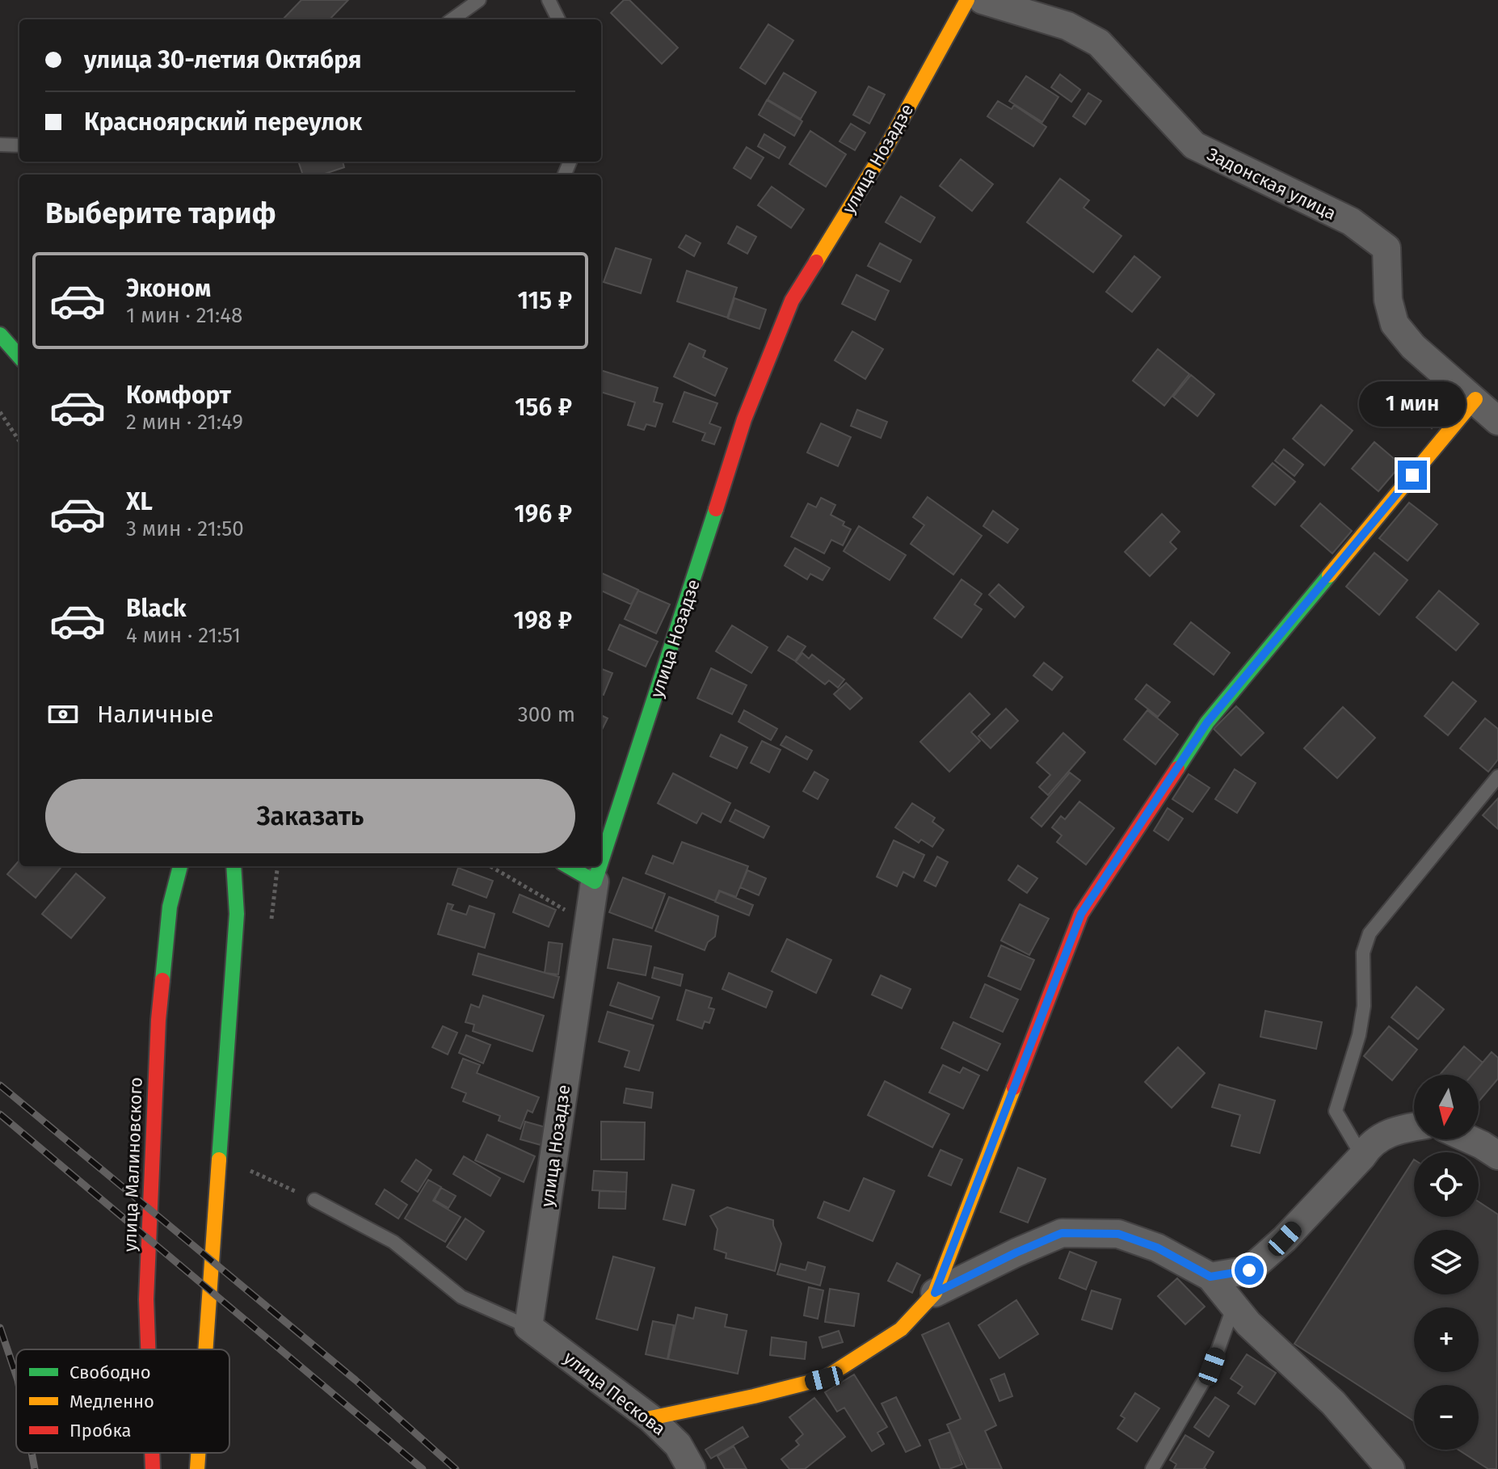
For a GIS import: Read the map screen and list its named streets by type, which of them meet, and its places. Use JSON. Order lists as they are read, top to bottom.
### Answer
{
  "streets": {
    "main road": ["улица Нозадзе", "улица Малиновского"],
    "street": ["Задонская улица", "улица Пескова"]
  },
  "crossings": [
    ["улица Нозадзе", "улица Пескова"]
  ],
  "legend": ["Свободно", "Медленно", "Пробка"],
  "north": "bottom",
  "page": {
    "banner": ["улица 30-летия Октября", "Красноярский переулок"],
    "heading": "Выберите тариф",
    "list": [
      {
        "name": "Эконом",
        "note": "1 мин · 21:48",
        "value": "115 ₽"
      },
      {
        "name": "Комфорт",
        "note": "2 мин · 21:49",
        "value": "156 ₽"
      },
      {
        "name": "XL",
        "note": "3 мин · 21:50",
        "value": "196 ₽"
      },
      {
        "name": "Black",
        "note": "4 мин · 21:51",
        "value": "198 ₽"
      }
    ],
    "bubble": "1 мин",
    "pay": ["Наличные", "300 m"],
    "buttons": "Заказать",
    "map_buttons": ["+", "−"]
  }
}
